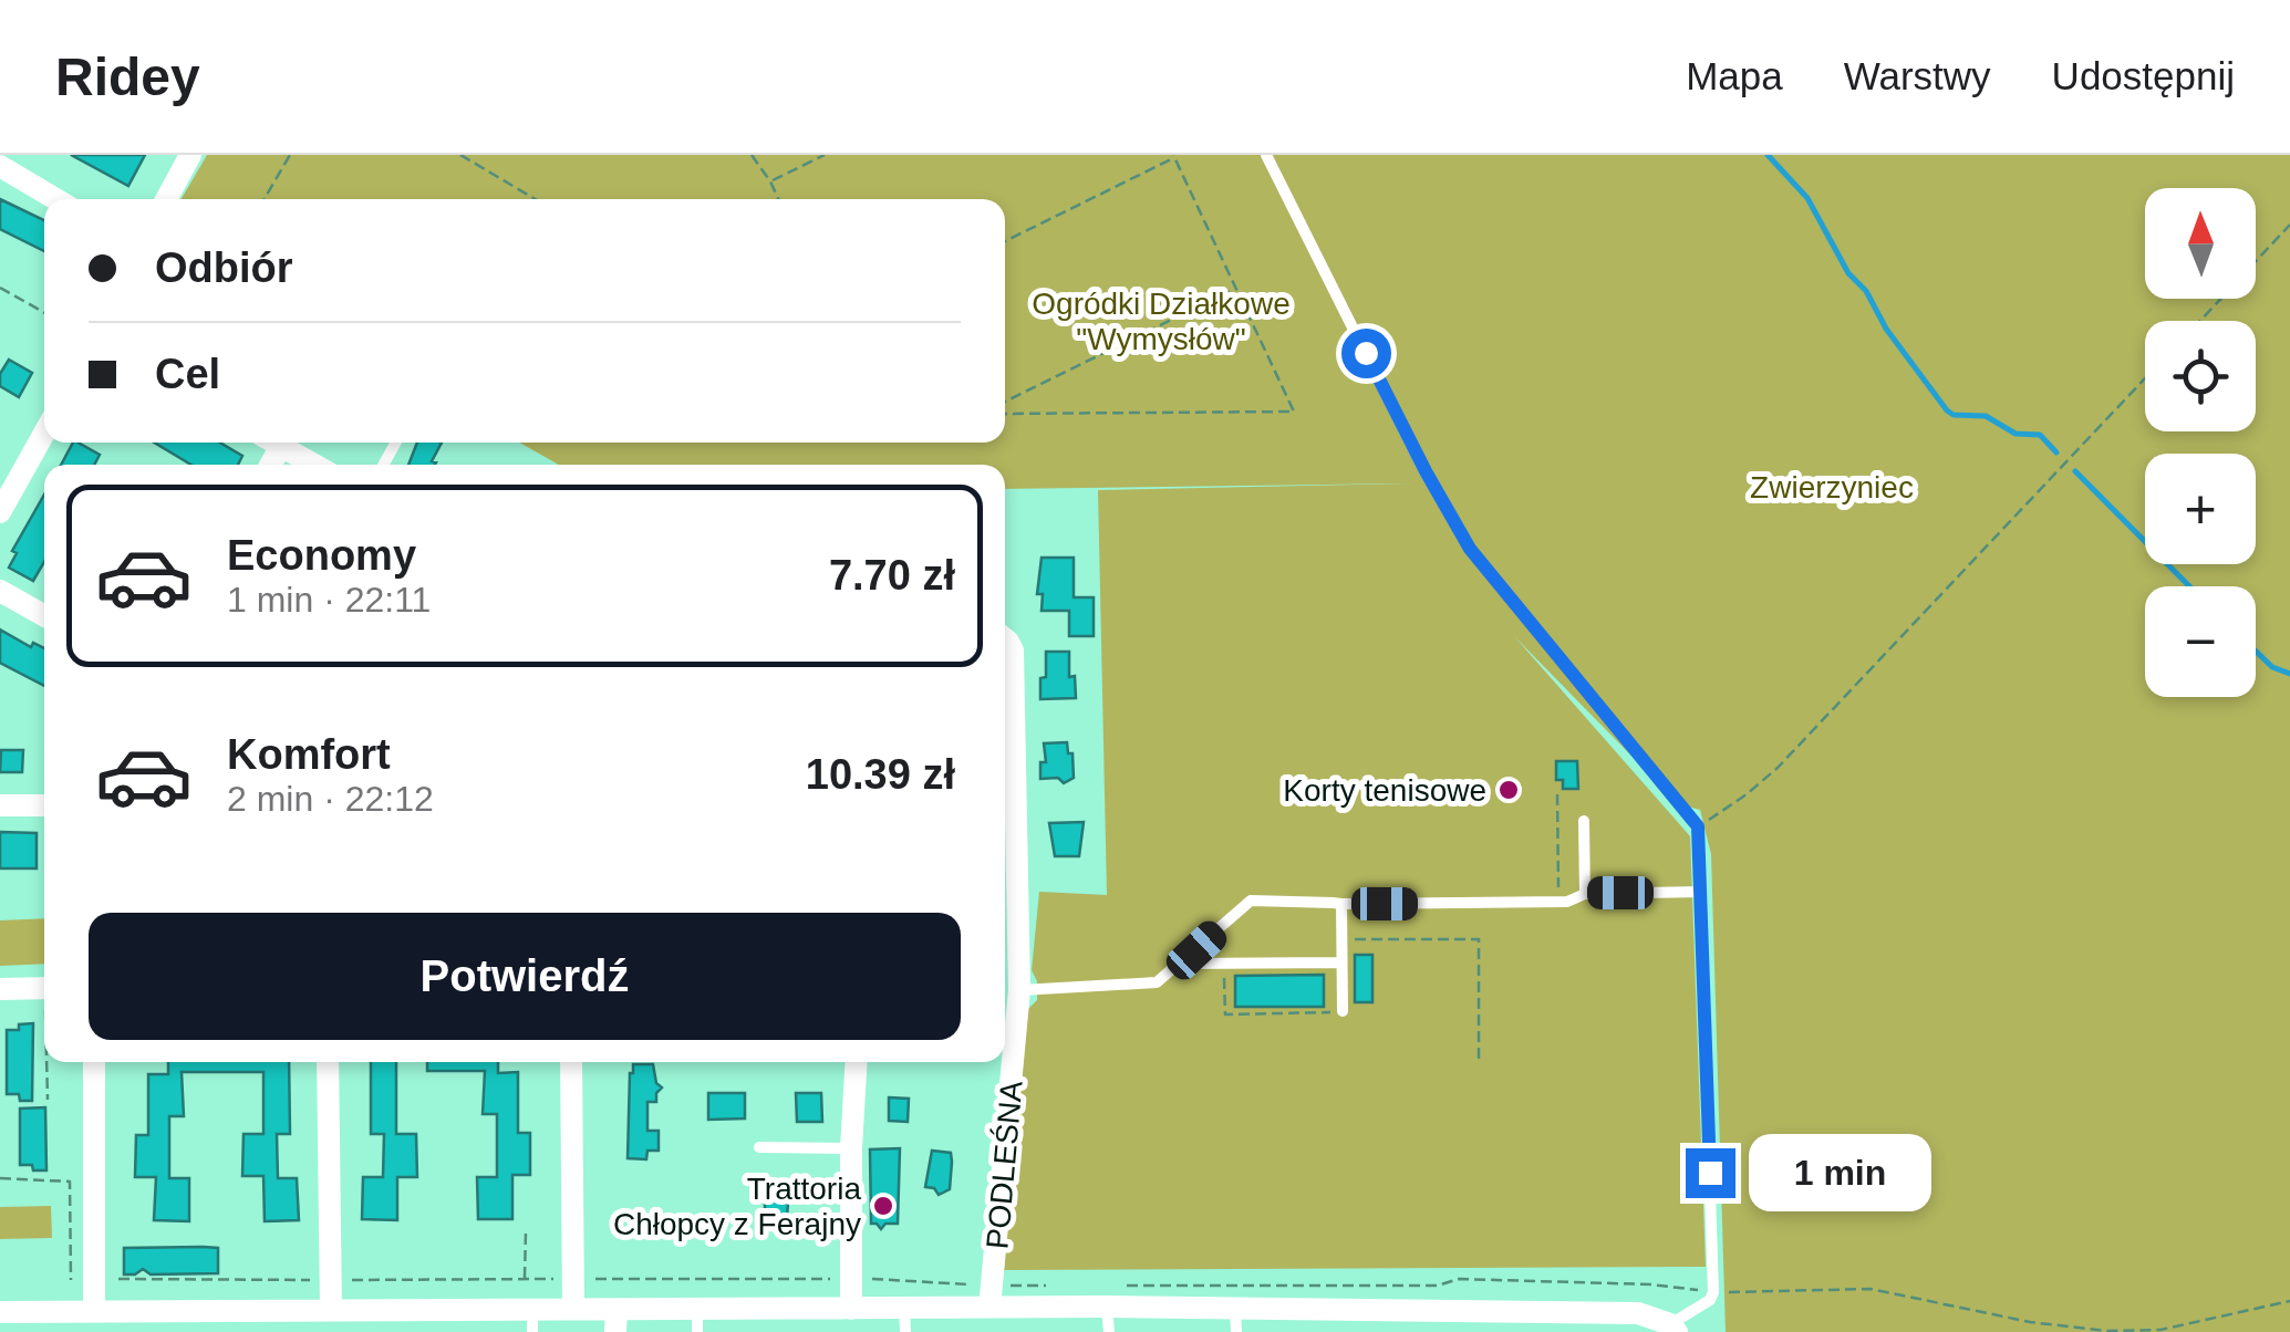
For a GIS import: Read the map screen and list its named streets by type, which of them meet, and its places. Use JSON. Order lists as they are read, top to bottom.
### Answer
{
  "streets": {
    "street": ["PODLEŚNA"]
  },
  "parks": ["Ogródki Działkowe \"Wymysłów\"", "Zwierzyniec"],
  "places": ["Korty tenisowe", "Trattoria Chłopcy z Ferajny"],
  "north": "top",
  "page": {
    "header": "Ridey",
    "nav": ["Mapa", "Warstwy", "Udostępnij"],
    "map_buttons": ["+", "−"],
    "banner": ["Odbiór", "Cel"],
    "list": [
      {
        "name": "Economy",
        "note": "1 min · 22:11",
        "value": "7.70 zł"
      },
      {
        "name": "Komfort",
        "note": "2 min · 22:12",
        "value": "10.39 zł"
      }
    ],
    "buttons": "Potwierdź",
    "bubble": "1 min"
  }
}
